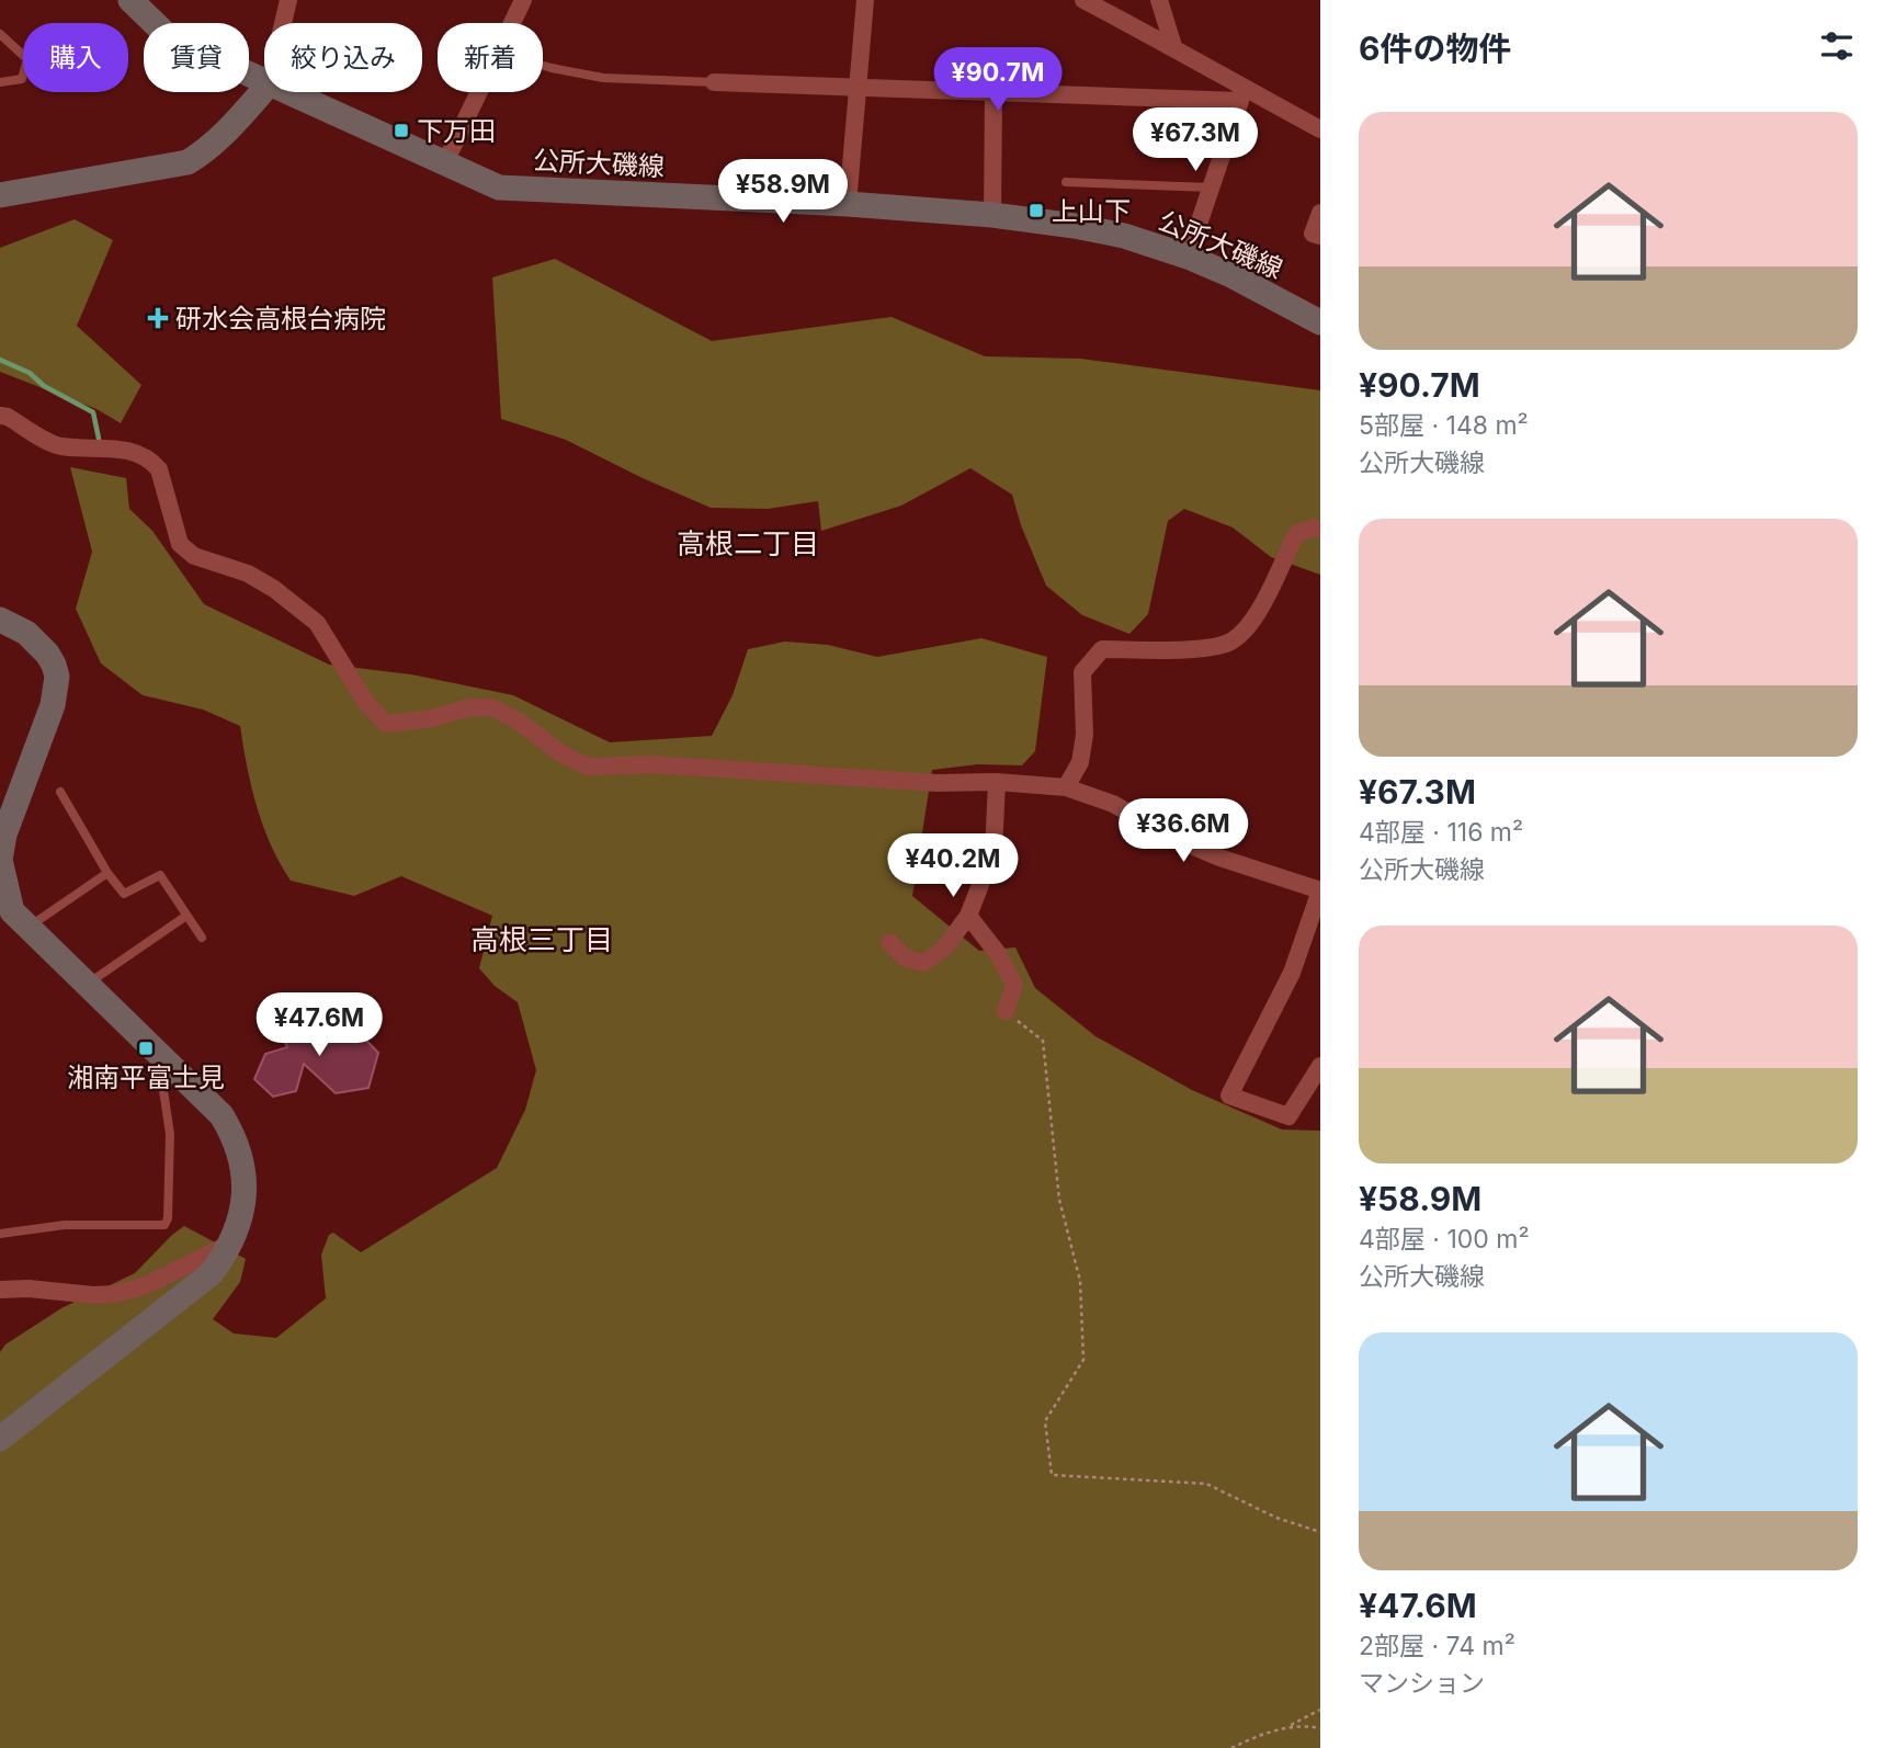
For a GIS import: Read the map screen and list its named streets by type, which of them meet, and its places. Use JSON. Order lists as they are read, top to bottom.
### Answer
{
  "streets": {
    "street": ["公所大磯線"]
  },
  "districts": ["高根二丁目", "高根三丁目"],
  "places": {
    "transit": ["下万田", "上山下", "湘南平富士見"],
    "health": ["研水会高根台病院"]
  },
  "page": {
    "heading": "6件の物件",
    "chip": [
      "購入",
      "賃貸",
      "絞り込み",
      "新着"
    ],
    "price": [
      "¥90.7M",
      "¥67.3M",
      "¥58.9M",
      "¥36.6M",
      "¥40.2M",
      "¥47.6M"
    ],
    "list": [
      {
        "name": "¥90.7M",
        "note": "5部屋 · 148 m² · 公所大磯線"
      },
      {
        "name": "¥67.3M",
        "note": "4部屋 · 116 m² · 公所大磯線"
      },
      {
        "name": "¥58.9M",
        "note": "4部屋 · 100 m² · 公所大磯線"
      },
      {
        "name": "¥47.6M",
        "note": "2部屋 · 74 m² · マンション"
      }
    ]
  }
}
